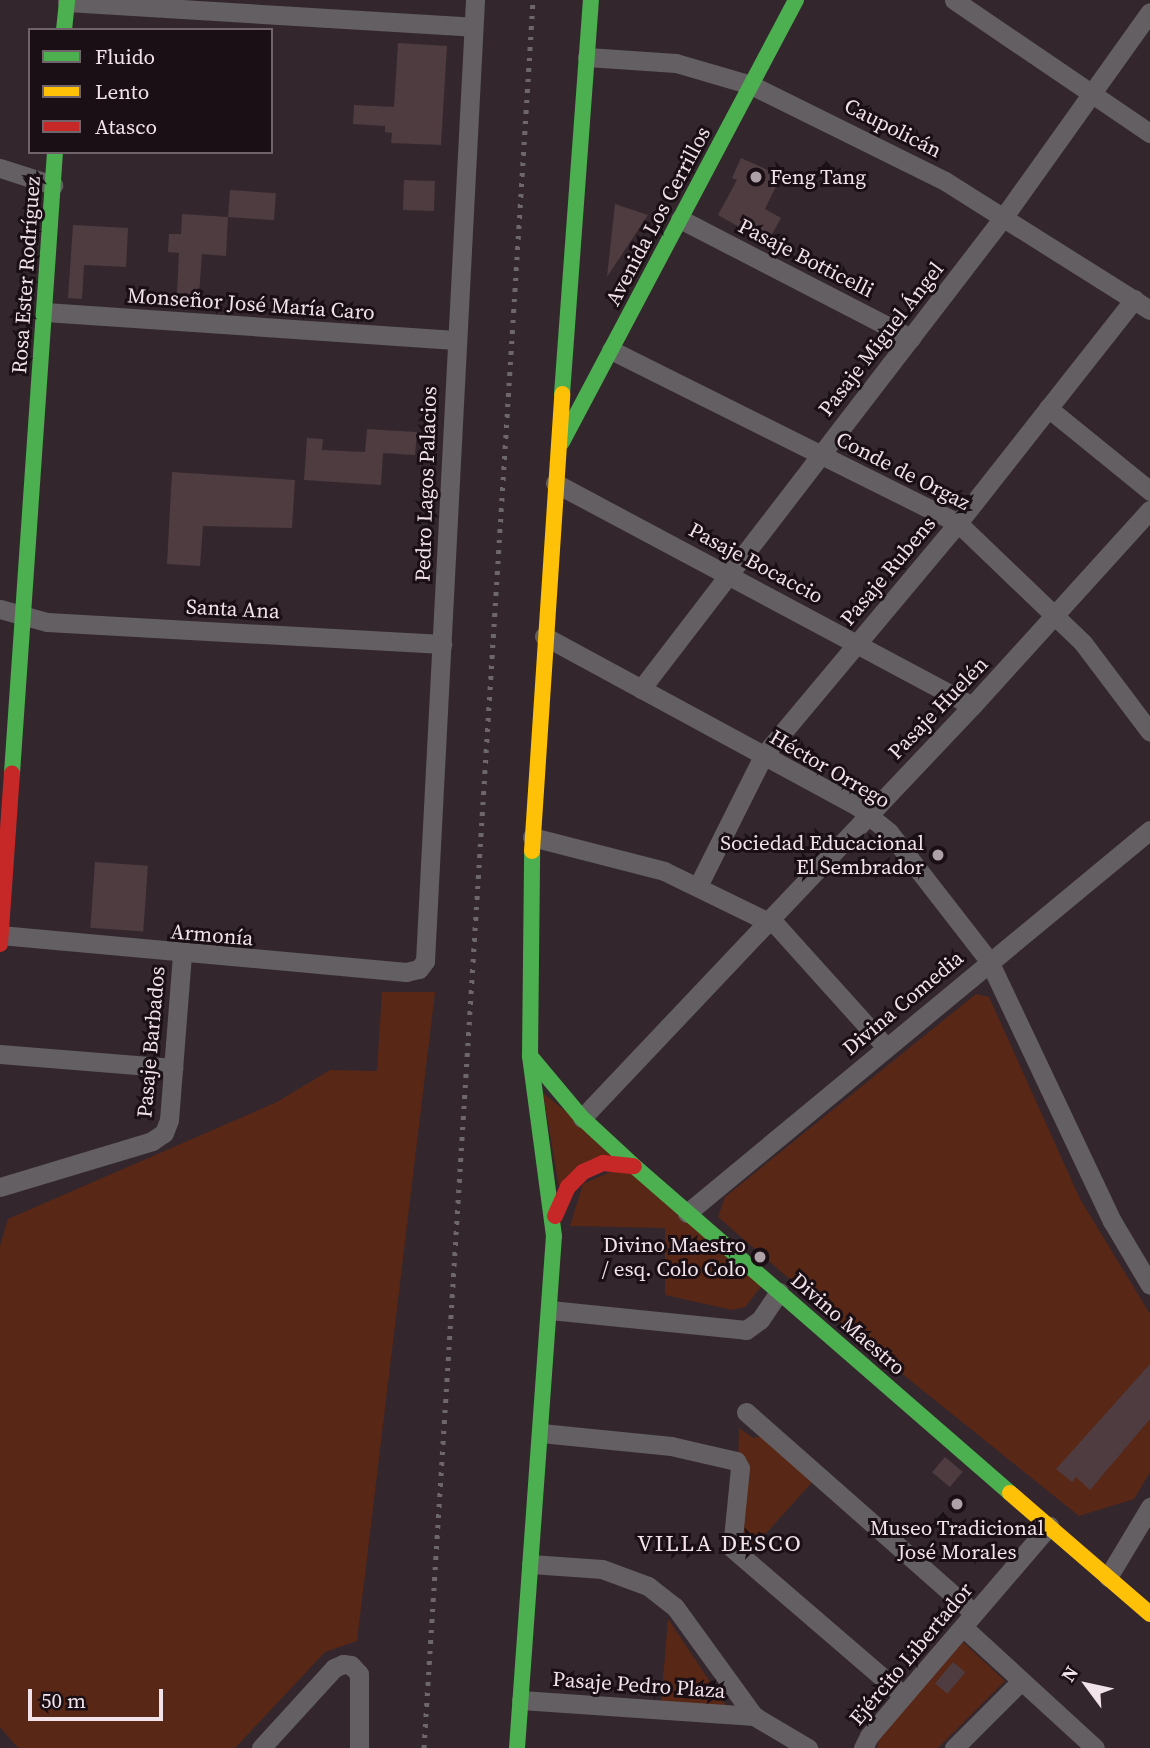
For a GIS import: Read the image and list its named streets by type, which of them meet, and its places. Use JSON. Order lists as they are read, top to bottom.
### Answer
{
  "streets": {
    "street": [
      "Caupolicán",
      "Avenida Los Cerrillos",
      "Pasaje Botticelli",
      "Rosa Ester Rodríguez",
      "Monseñor José María Caro",
      "Pasaje Miguel Ángel",
      "Conde de Orgaz",
      "Pedro Lagos Palacios",
      "Pasaje Bocaccio",
      "Pasaje Rubens",
      "Santa Ana",
      "Pasaje Huelén",
      "Héctor Orrego",
      "Armonía",
      "Divina Comedia",
      "Pasaje Barbados",
      "Divino Maestro",
      "Ejército Libertador",
      "Pasaje Pedro Plaza"
    ]
  },
  "crossings": [
    ["Caupolicán", "Avenida Los Cerrillos"],
    ["Caupolicán", "Pasaje Miguel Ángel"],
    ["Caupolicán", "Pasaje Rubens"],
    ["Avenida Los Cerrillos", "Pasaje Botticelli"],
    ["Avenida Los Cerrillos", "Conde de Orgaz"],
    ["Pasaje Botticelli", "Pasaje Miguel Ángel"],
    ["Rosa Ester Rodríguez", "Monseñor José María Caro"],
    ["Rosa Ester Rodríguez", "Santa Ana"],
    ["Rosa Ester Rodríguez", "Armonía"],
    ["Monseñor José María Caro", "Pedro Lagos Palacios"],
    ["Pasaje Miguel Ángel", "Conde de Orgaz"],
    ["Pasaje Miguel Ángel", "Pasaje Bocaccio"],
    ["Pasaje Miguel Ángel", "Héctor Orrego"],
    ["Conde de Orgaz", "Pasaje Rubens"],
    ["Conde de Orgaz", "Pasaje Huelén"],
    ["Pedro Lagos Palacios", "Santa Ana"],
    ["Pedro Lagos Palacios", "Armonía"],
    ["Pasaje Bocaccio", "Pasaje Rubens"],
    ["Pasaje Bocaccio", "Pasaje Huelén"],
    ["Pasaje Rubens", "Héctor Orrego"],
    ["Pasaje Huelén", "Héctor Orrego"],
    ["Pasaje Huelén", "Divino Maestro"],
    ["Héctor Orrego", "Divina Comedia"],
    ["Armonía", "Pasaje Barbados"],
    ["Divina Comedia", "Divino Maestro"],
    ["Divino Maestro", "Ejército Libertador"]
  ],
  "districts": ["VILLA DESCO"],
  "places": [
    "Feng Tang",
    "Sociedad Educacional El Sembrador",
    "Divino Maestro / esq. Colo Colo",
    "Museo Tradicional José Morales"
  ],
  "legend": ["Fluido", "Lento", "Atasco"],
  "scale_bar": "50 m",
  "north": "top left"
}
